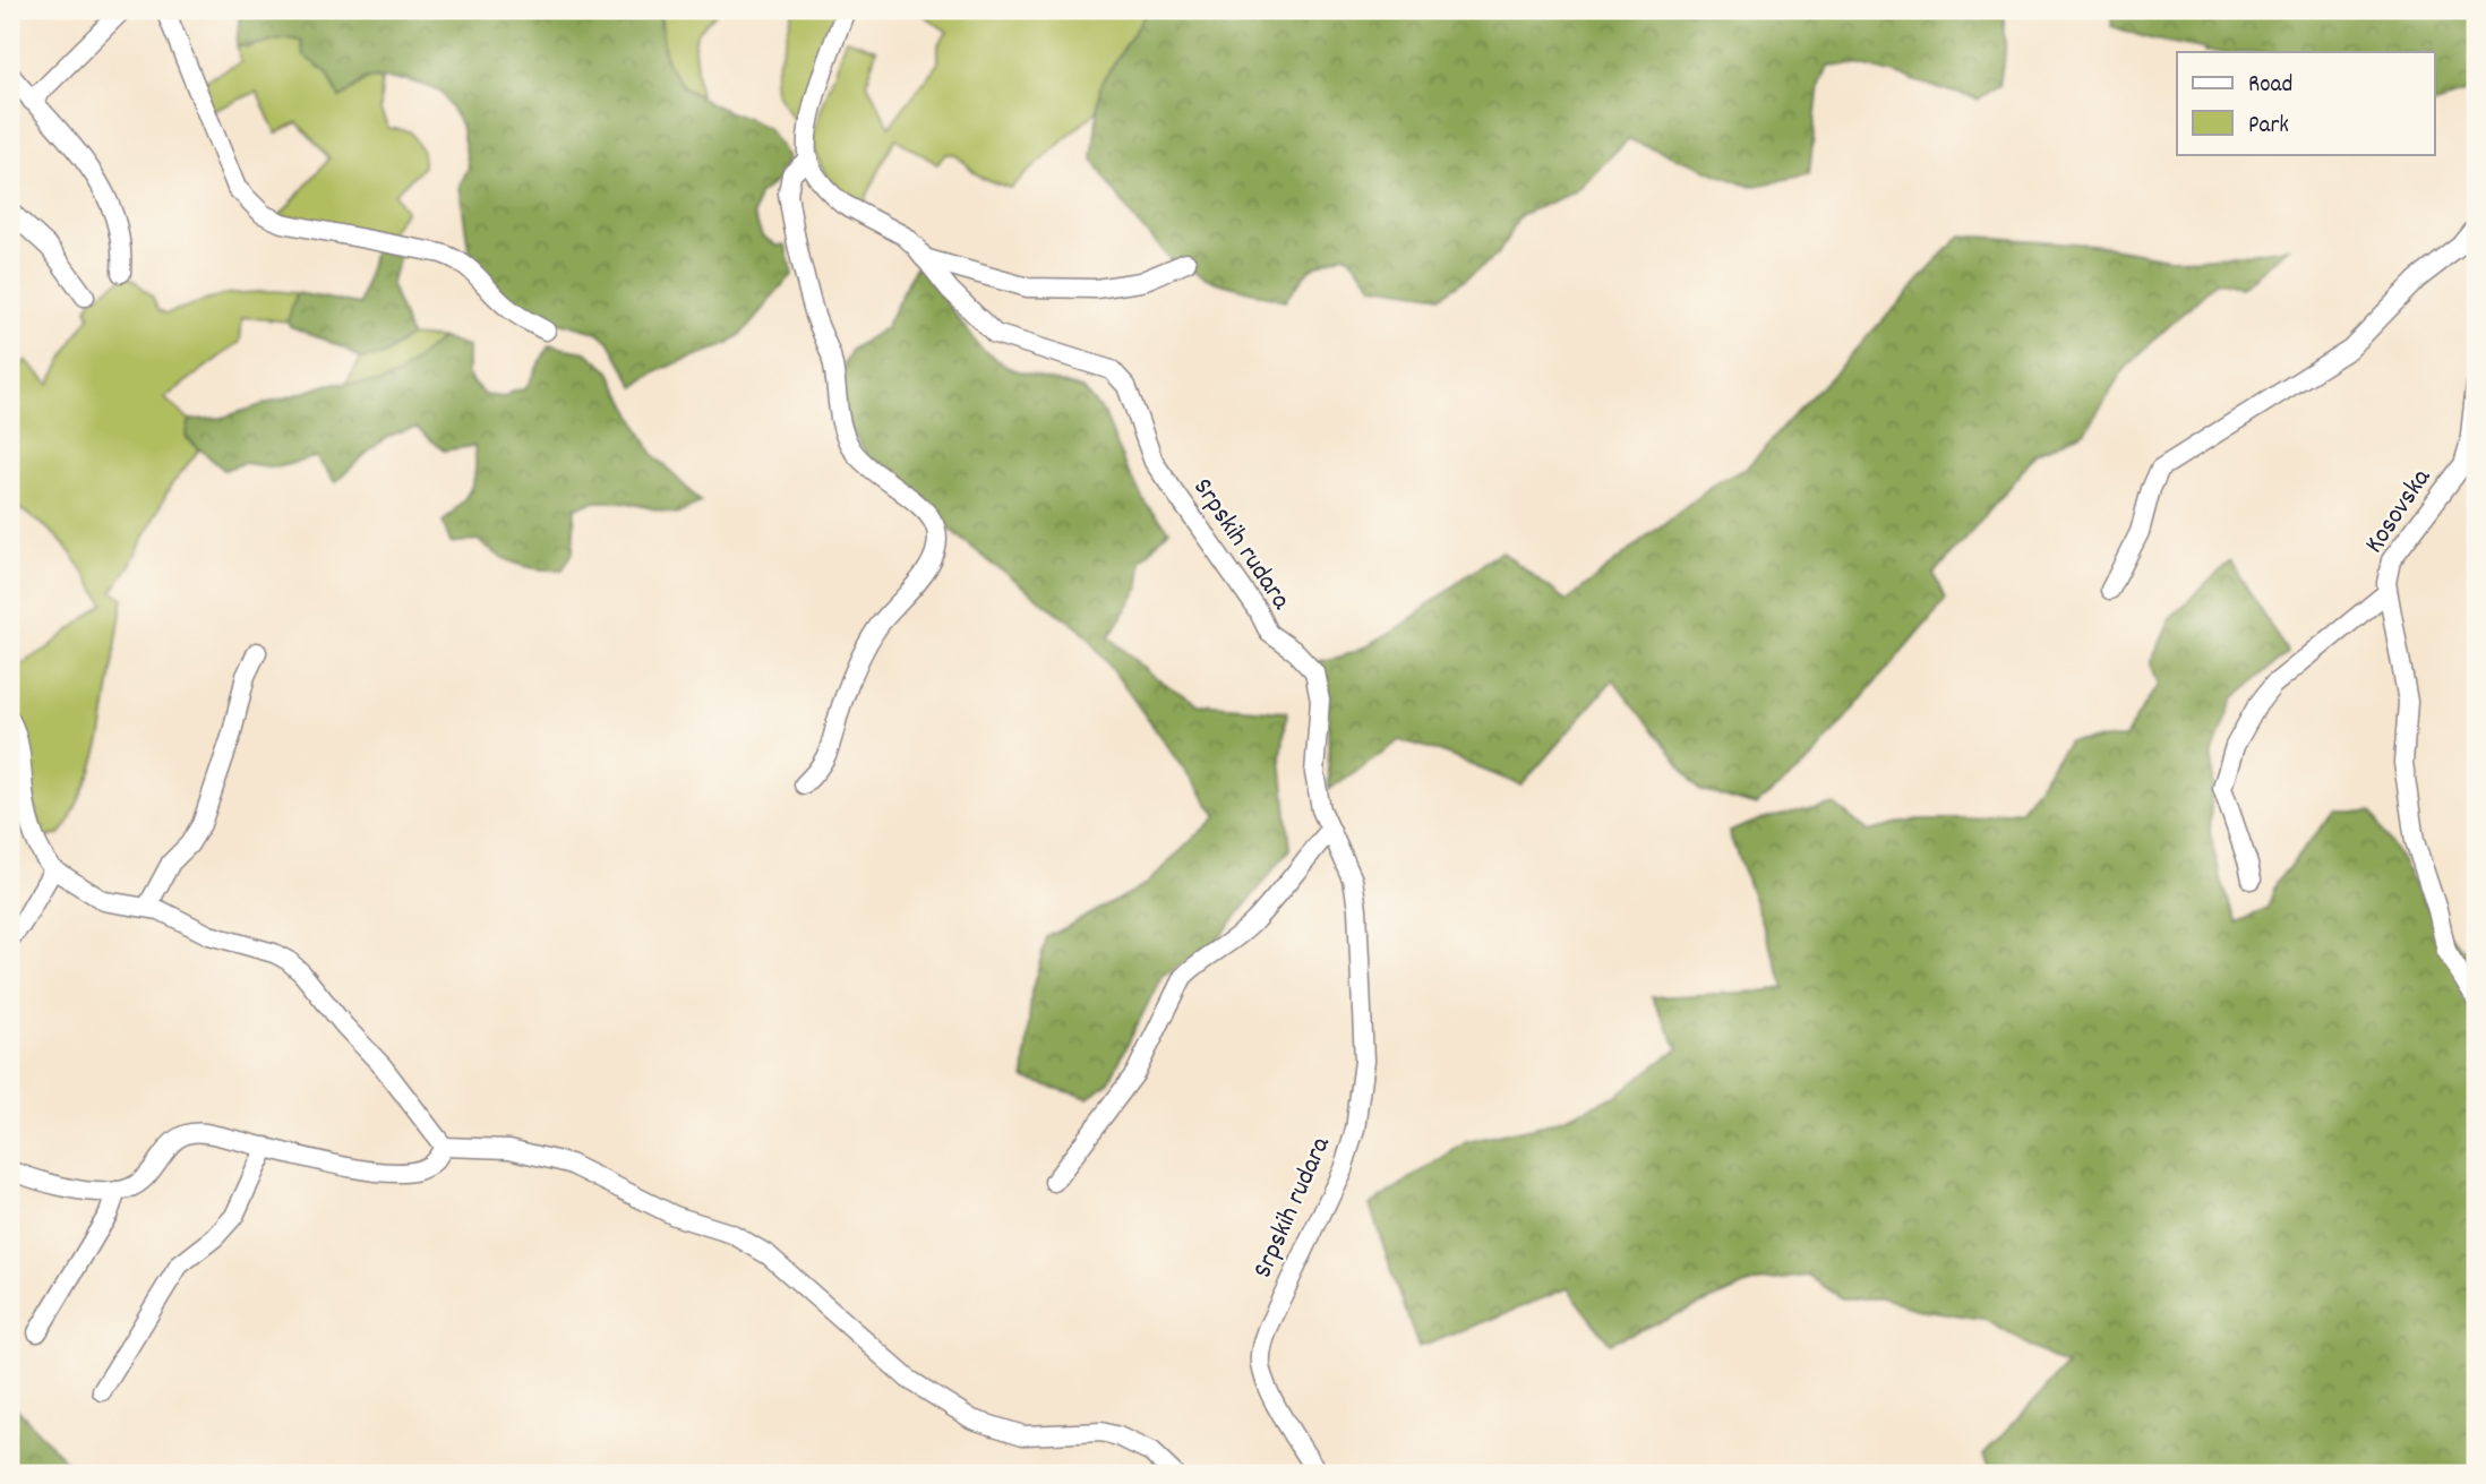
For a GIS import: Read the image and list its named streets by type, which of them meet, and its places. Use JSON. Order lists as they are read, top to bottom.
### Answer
{
  "streets": {
    "street": ["Kosovska", "Srpskih rudara"]
  },
  "legend": ["Road", "Park"]
}
